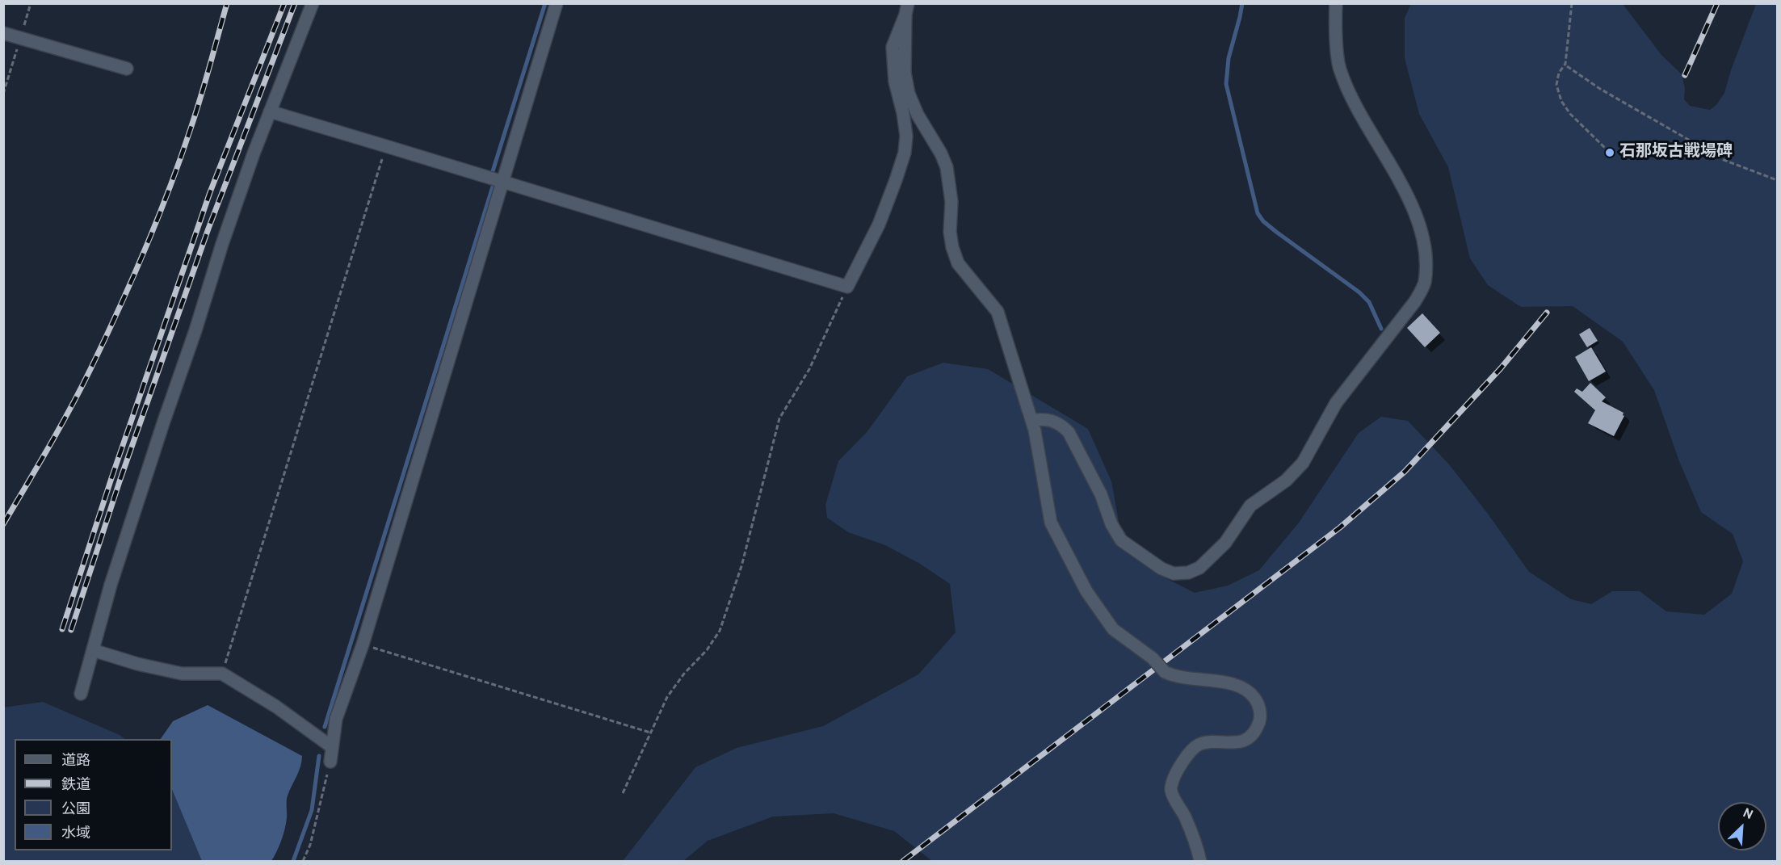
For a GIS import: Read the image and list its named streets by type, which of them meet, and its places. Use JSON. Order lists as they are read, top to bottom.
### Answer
{
  "places": ["石那坂古戦場碑"],
  "legend": [
    "道路",
    "鉄道",
    "公園",
    "水域"
  ],
  "north": "top right"
}
